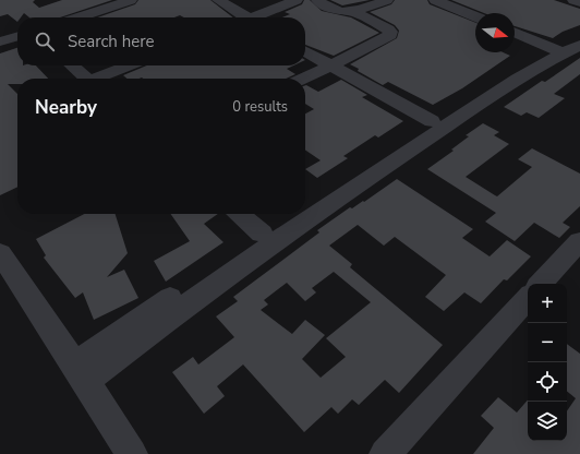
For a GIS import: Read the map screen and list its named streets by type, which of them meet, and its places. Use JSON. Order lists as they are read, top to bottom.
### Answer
{
  "north": "right",
  "page": {
    "search": "Search here",
    "heading": ["Nearby", "0 results"],
    "map_buttons": ["+", "−"]
  }
}
